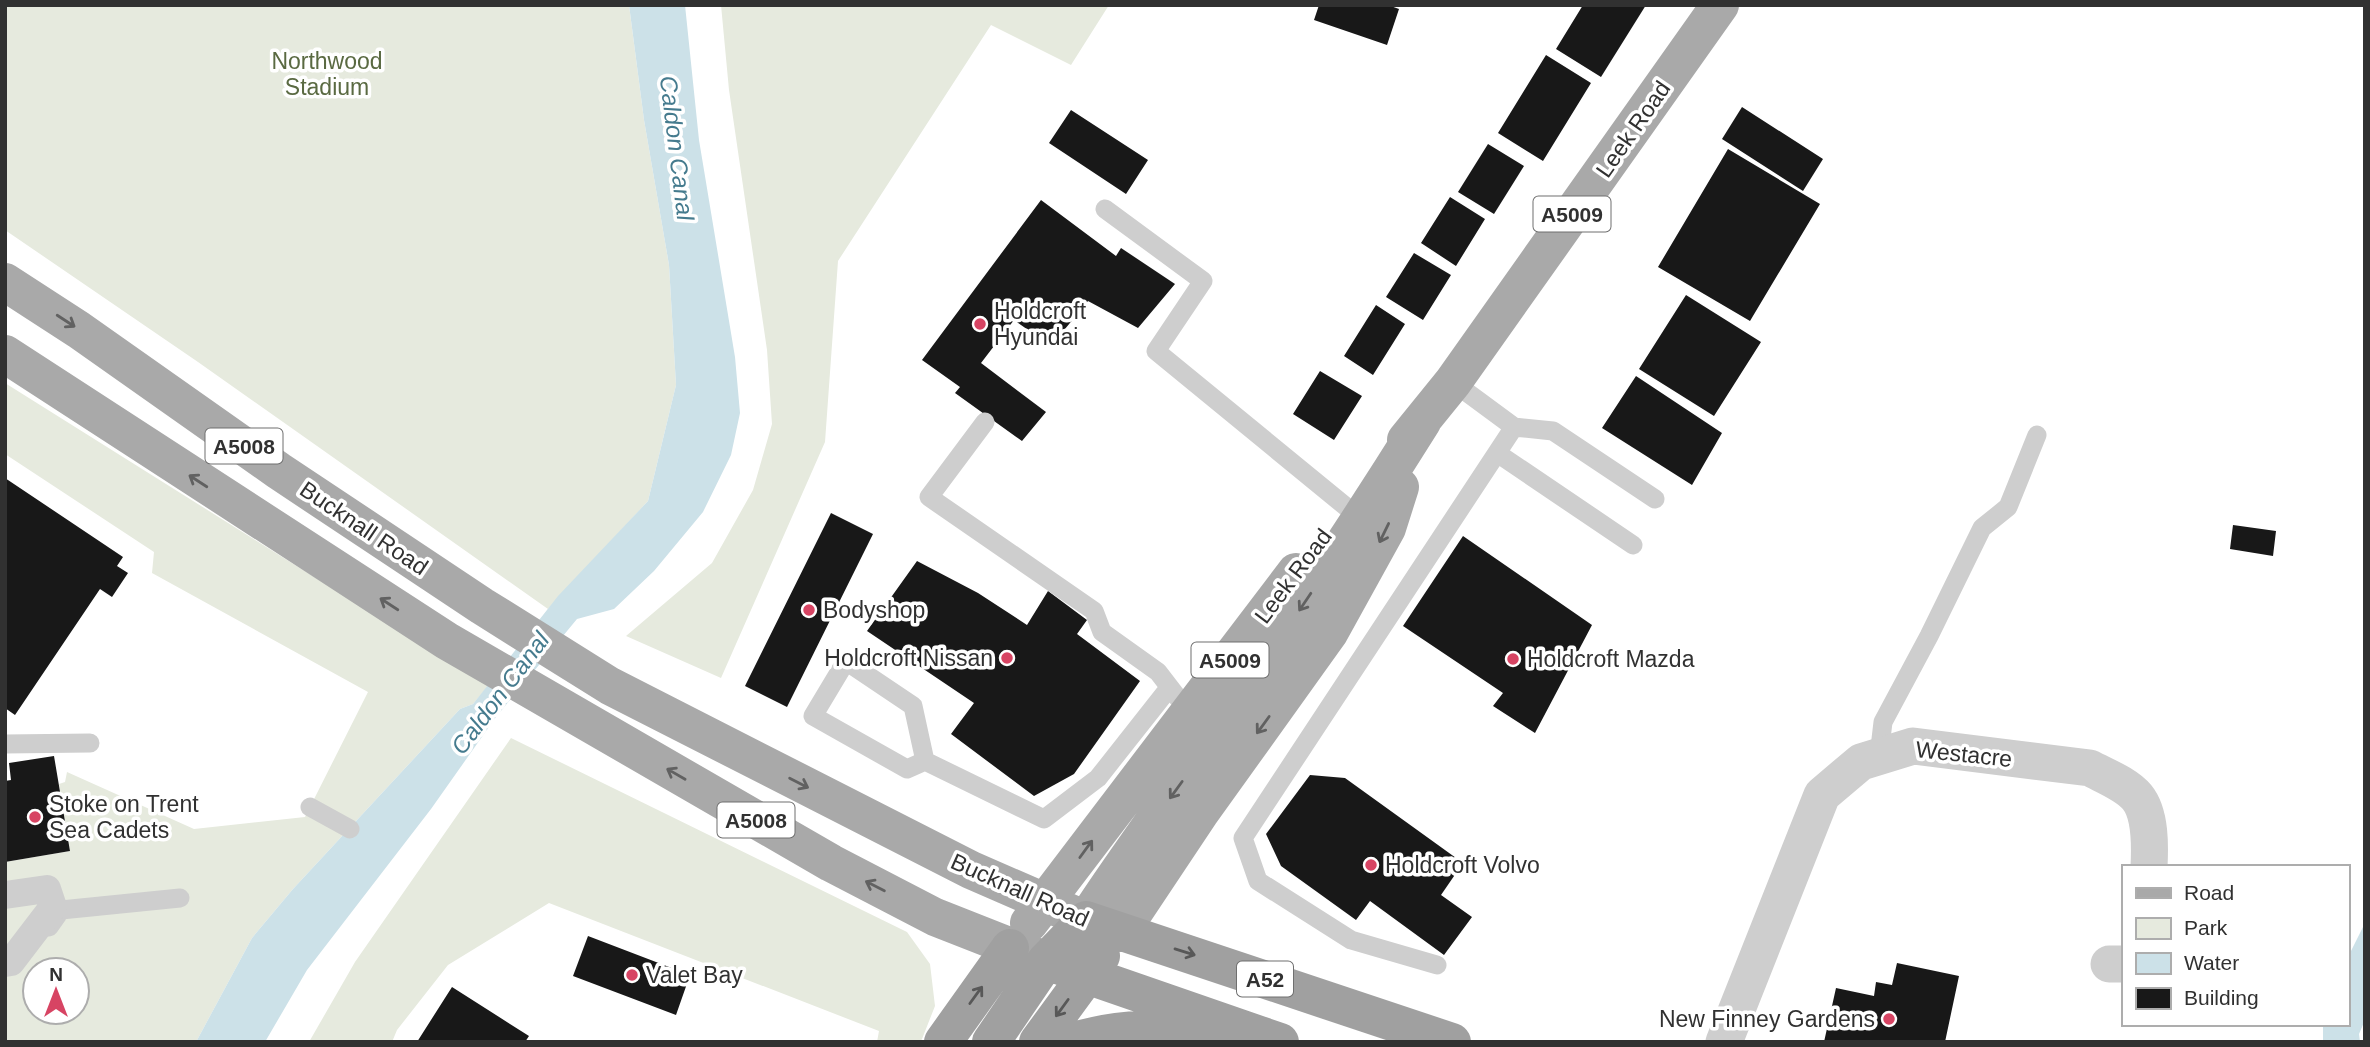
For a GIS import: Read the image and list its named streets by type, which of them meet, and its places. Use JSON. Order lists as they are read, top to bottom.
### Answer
{
  "streets": {
    "highway": ["Leek Road", "Bucknall Road", "A52"],
    "main road": ["A5009", "A5008"],
    "street": ["Westacre"]
  },
  "crossings": [
    ["Leek Road", "A5009"],
    ["Leek Road", "A5008"],
    ["Leek Road", "Bucknall Road"],
    ["A5009", "Bucknall Road"]
  ],
  "water": ["Caldon Canal"],
  "parks": ["Northwood Stadium"],
  "places": [
    "Holdcroft Hyundai",
    "Bodyshop",
    "Holdcroft Nissan",
    "Holdcroft Mazda",
    "Stoke on Trent Sea Cadets",
    "Holdcroft Volvo",
    "Valet Bay",
    "New Finney Gardens"
  ],
  "legend": [
    "Road",
    "Park",
    "Water",
    "Building"
  ],
  "north": "top"
}
